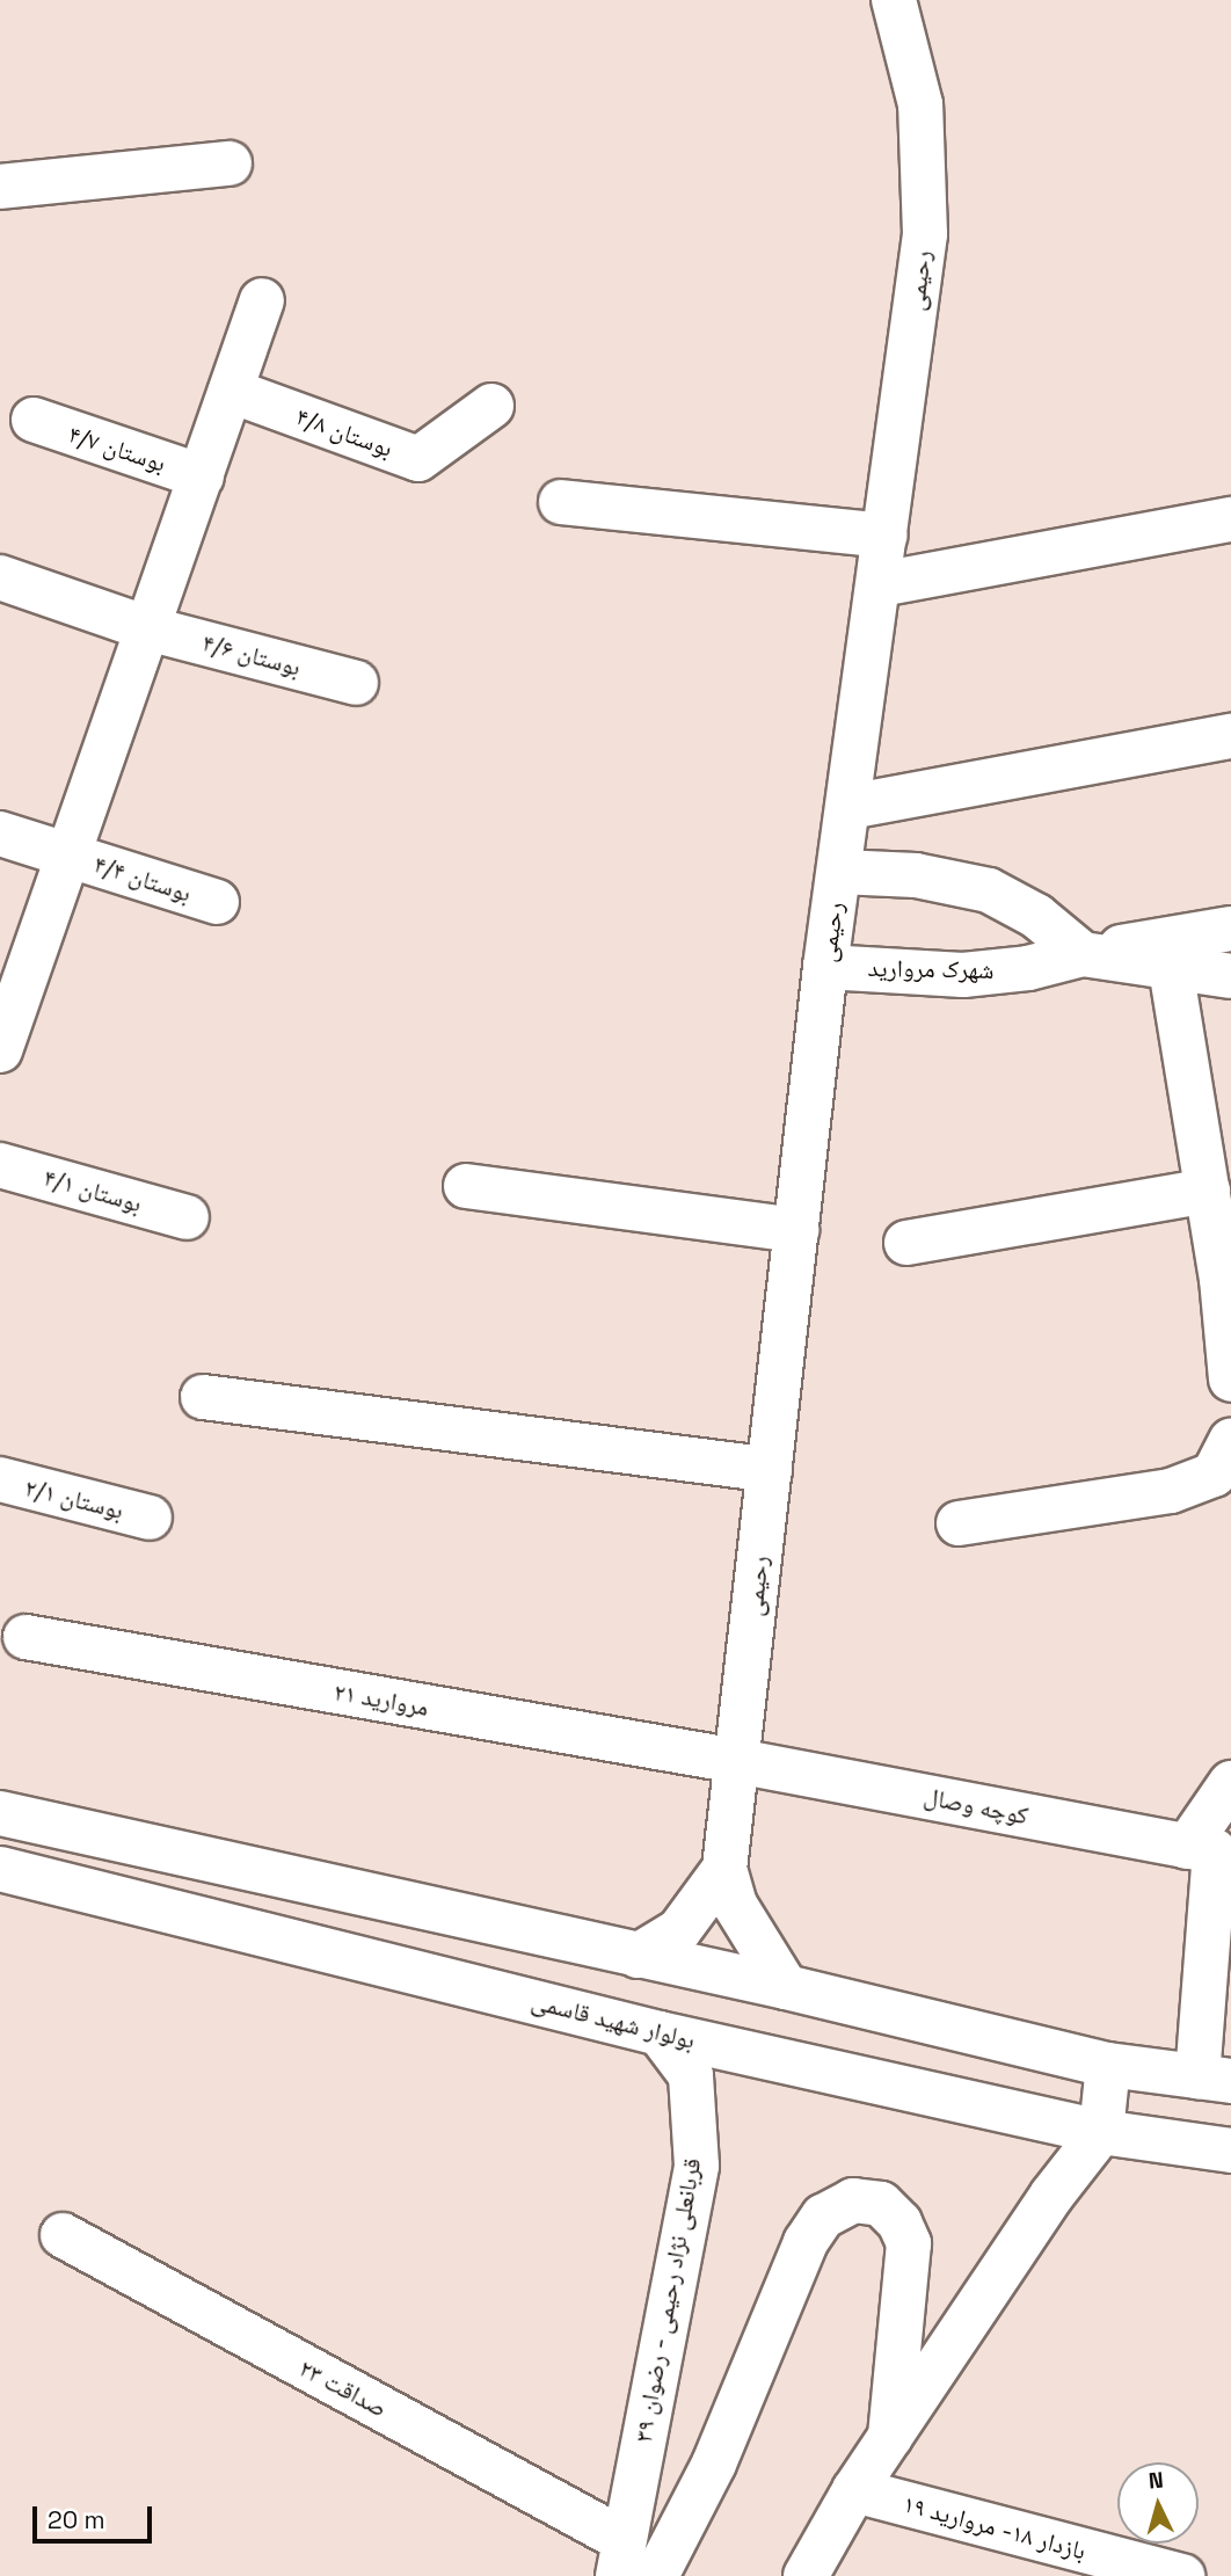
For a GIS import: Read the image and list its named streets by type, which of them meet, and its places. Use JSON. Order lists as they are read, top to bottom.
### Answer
{
  "streets": {
    "street": [
      "رحیمی",
      "بوستان ۴/۸",
      "بوستان ۴/۷",
      "بوستان ۴/۶",
      "بوستان ۴/۴",
      "شهرک مروارید",
      "بوستان ۴/۱",
      "بوستان ۲/۱",
      "مروارید ۲۱",
      "کوچه وصال",
      "بولوار شهید قاسمی",
      "قربانعلی نژاد رحیمی - رضوان ۳۹",
      "صداقت ۲۳",
      "بازدار ۱۸- مروارید ۱۹"
    ]
  },
  "crossings": [
    ["رحیمی", "شهرک مروارید"],
    ["رحیمی", "مروارید ۲۱"],
    ["رحیمی", "کوچه وصال"],
    ["مروارید ۲۱", "کوچه وصال"],
    ["بولوار شهید قاسمی", "قربانعلی نژاد رحیمی - رضوان ۳۹"],
    ["قربانعلی نژاد رحیمی - رضوان ۳۹", "صداقت ۲۳"]
  ],
  "scale_bar": "20 m",
  "north": "top"
}
